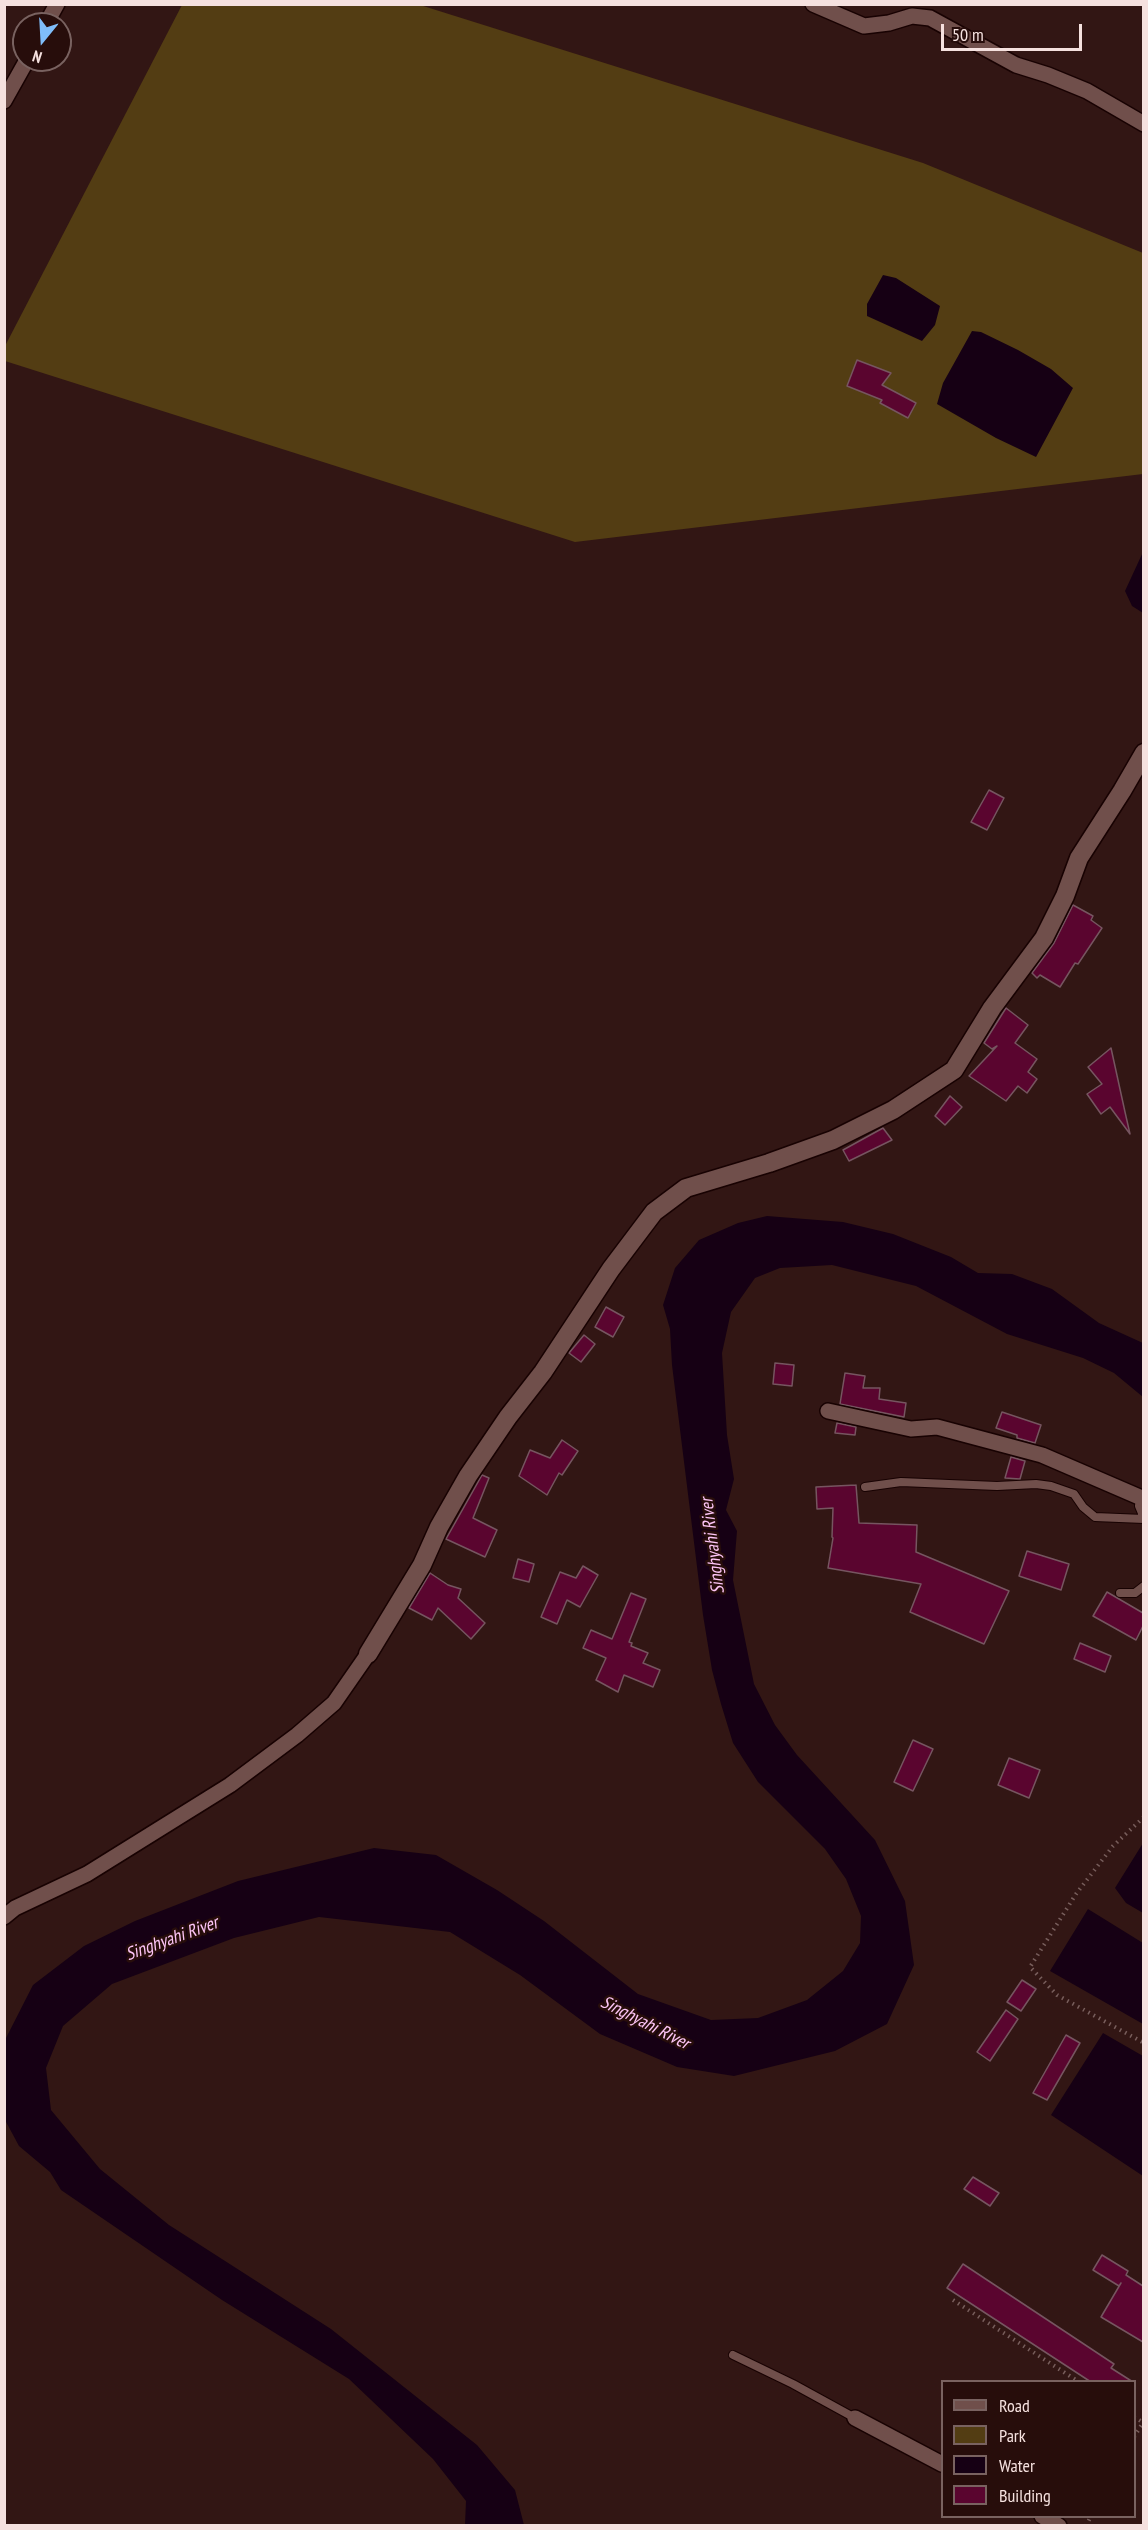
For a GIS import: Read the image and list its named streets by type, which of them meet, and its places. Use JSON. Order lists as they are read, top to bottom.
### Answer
{
  "water": ["Singhyahi River"],
  "legend": [
    "Road",
    "Park",
    "Water",
    "Building"
  ],
  "scale_bar": "50 m",
  "north": "bottom"
}
